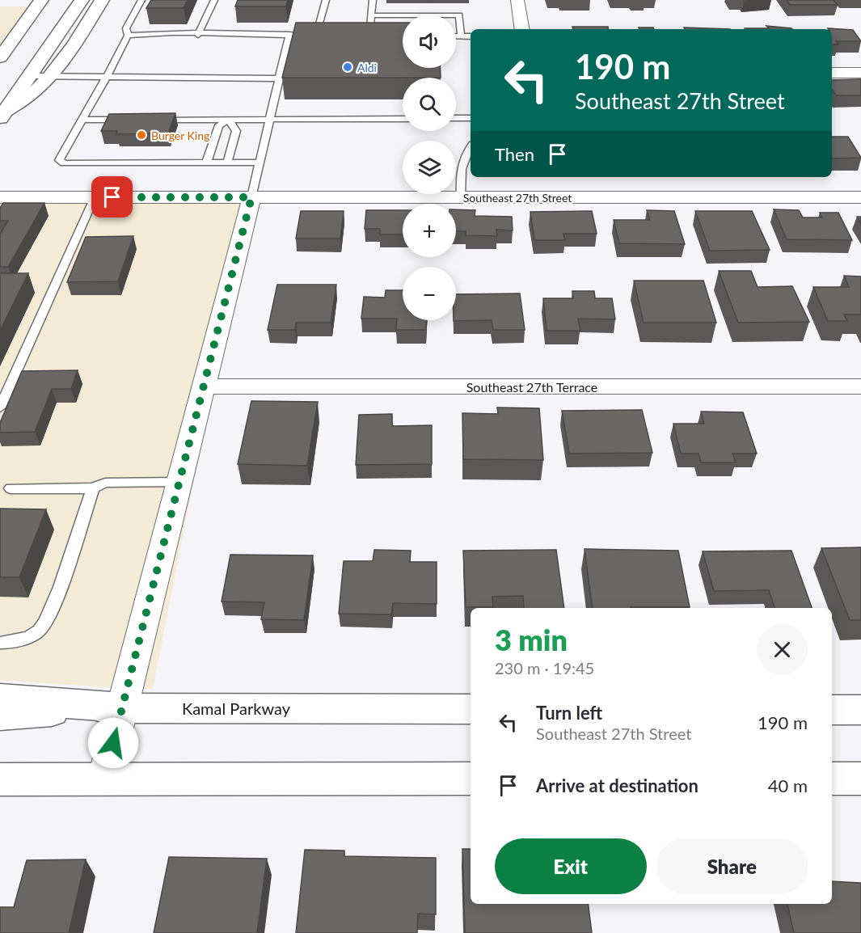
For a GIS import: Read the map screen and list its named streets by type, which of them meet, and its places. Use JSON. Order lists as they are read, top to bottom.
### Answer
{
  "streets": {
    "main road": ["Kamal Parkway"],
    "street": ["Southeast 27th Street", "Southeast 27th Terrace"]
  },
  "places": ["Aldi", "Burger King"],
  "page": {
    "map_buttons": ["+", "−"],
    "turn": ["190 m", "Southeast 27th Street"],
    "then": "Then",
    "heading": ["3 min", "230 m · 19:45"],
    "list": [
      {
        "name": "Turn left",
        "note": "Southeast 27th Street",
        "value": "190 m"
      },
      {
        "name": "Arrive at destination",
        "value": "40 m"
      }
    ],
    "buttons": ["Exit", "Share"]
  }
}
